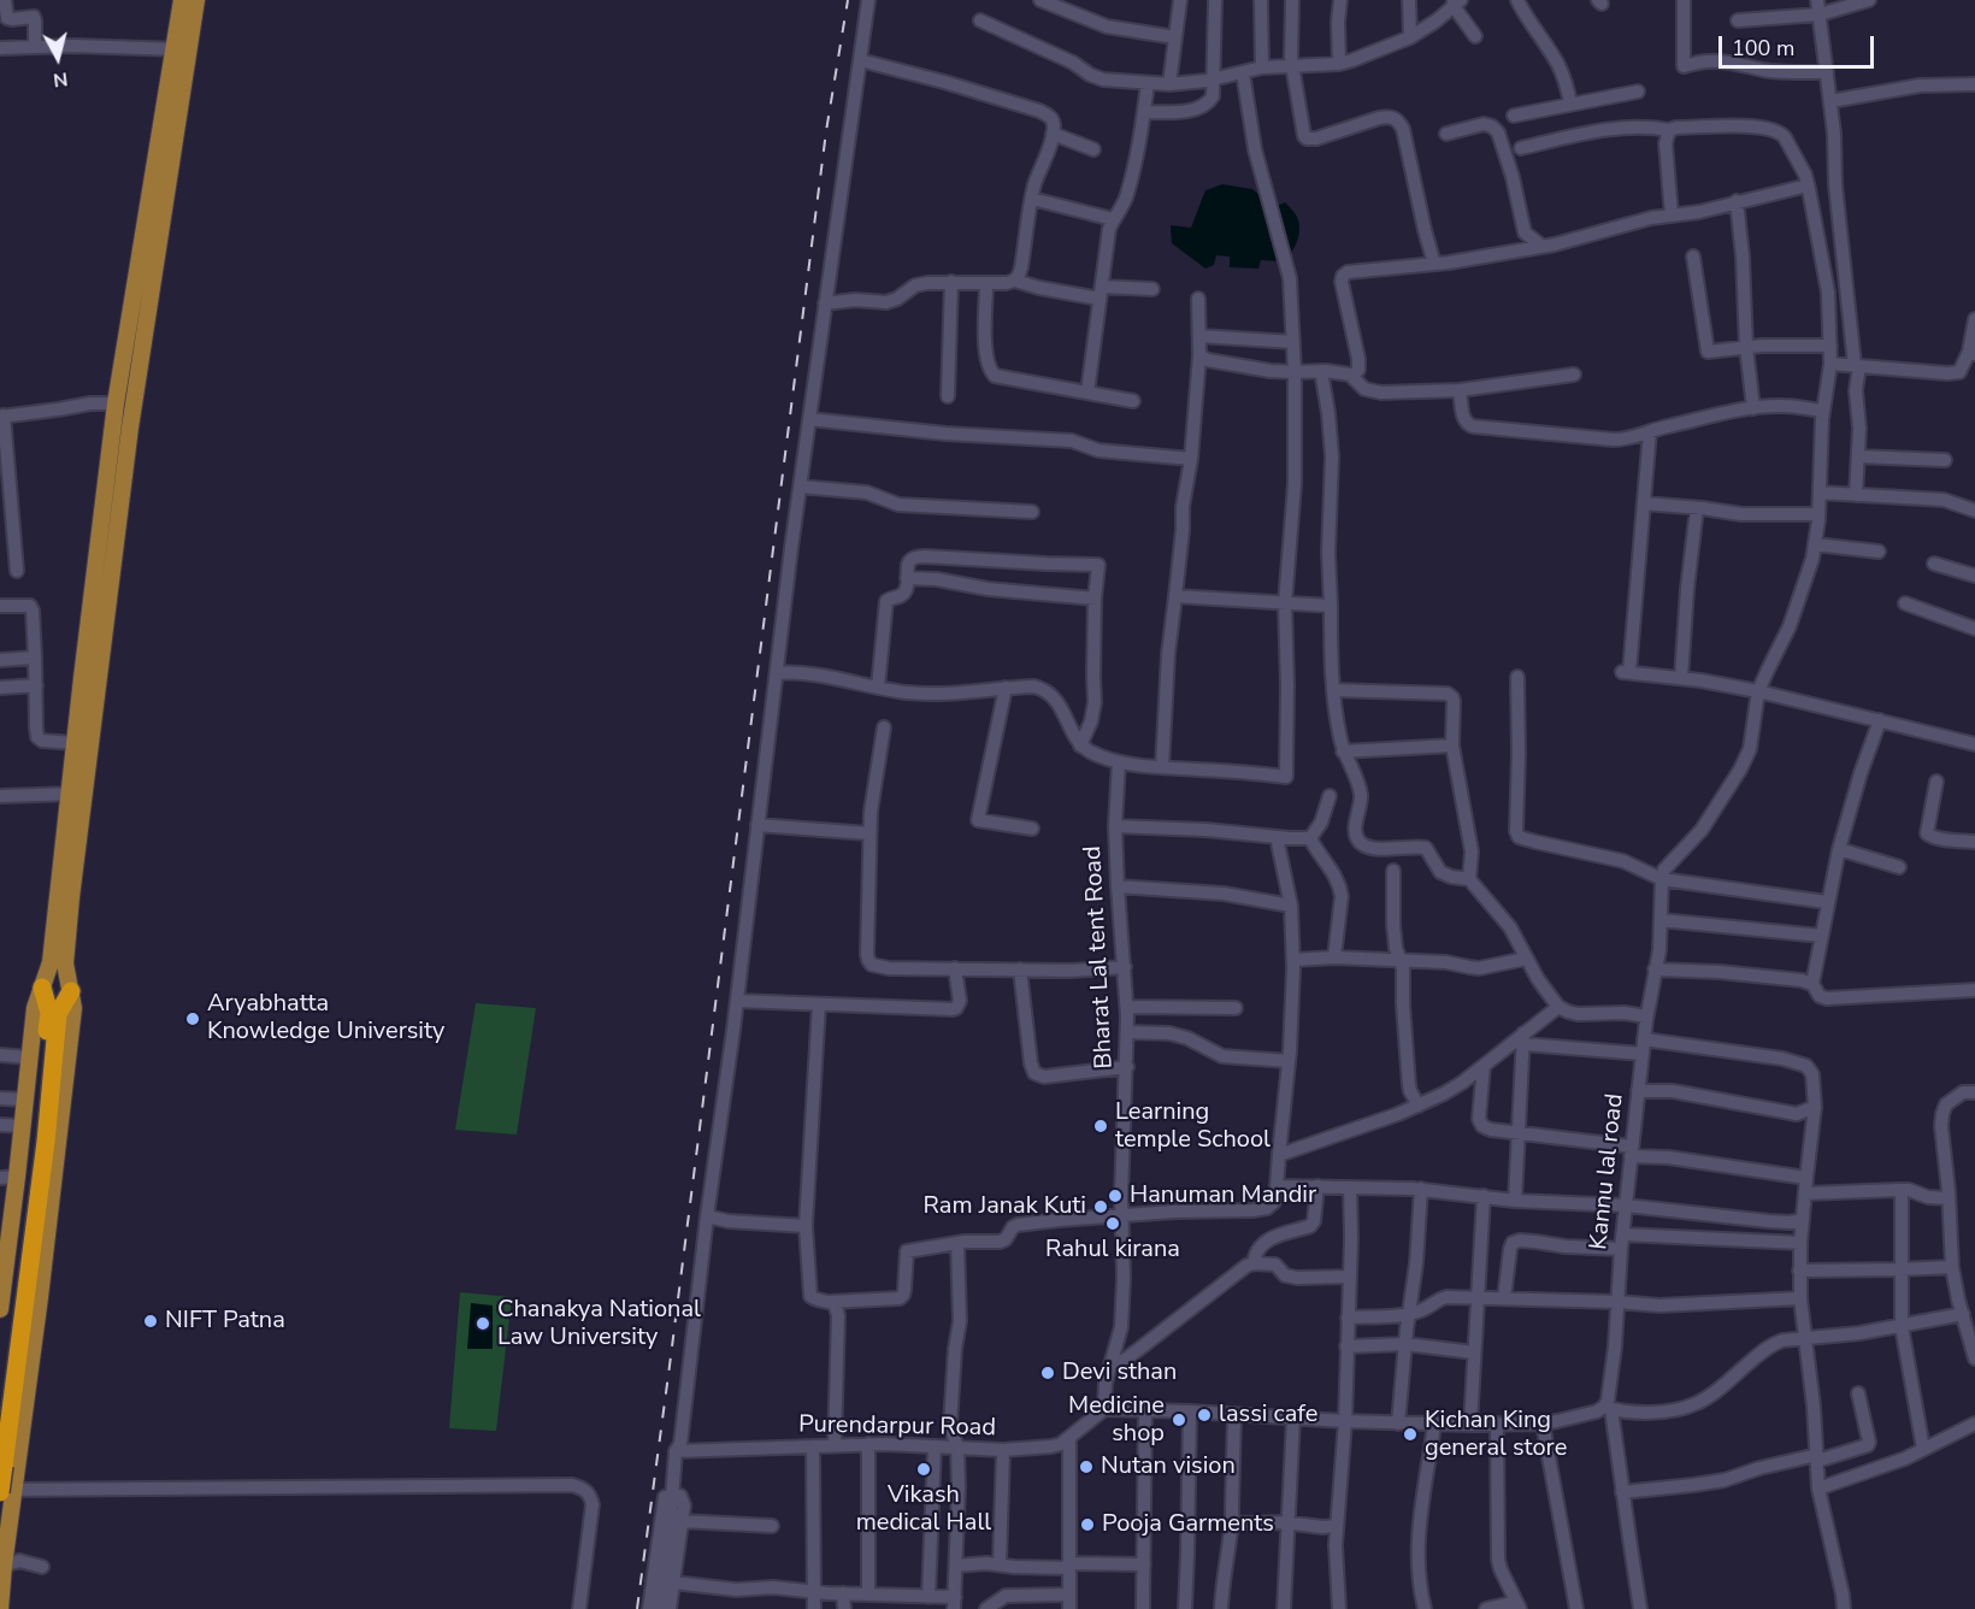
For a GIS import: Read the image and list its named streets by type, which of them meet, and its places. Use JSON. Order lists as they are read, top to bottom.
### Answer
{
  "streets": {
    "street": ["Bharat Lal tent Road", "Kannu lal road", "Purendarpur Road"]
  },
  "crossings": [
    ["Bharat Lal tent Road", "Purendarpur Road"]
  ],
  "places": [
    "Aryabhatta Knowledge University",
    "Learning temple School",
    "Hanuman Mandir",
    "Ram Janak Kuti",
    "Rahul kirana",
    "NIFT Patna",
    "Chanakya National Law University",
    "Devi sthan",
    "lassi cafe",
    "Medicine shop",
    "Kichan King general store",
    "Nutan vision",
    "Vikash medical Hall",
    "Pooja Garments"
  ],
  "scale_bar": "100 m",
  "north": "bottom"
}
